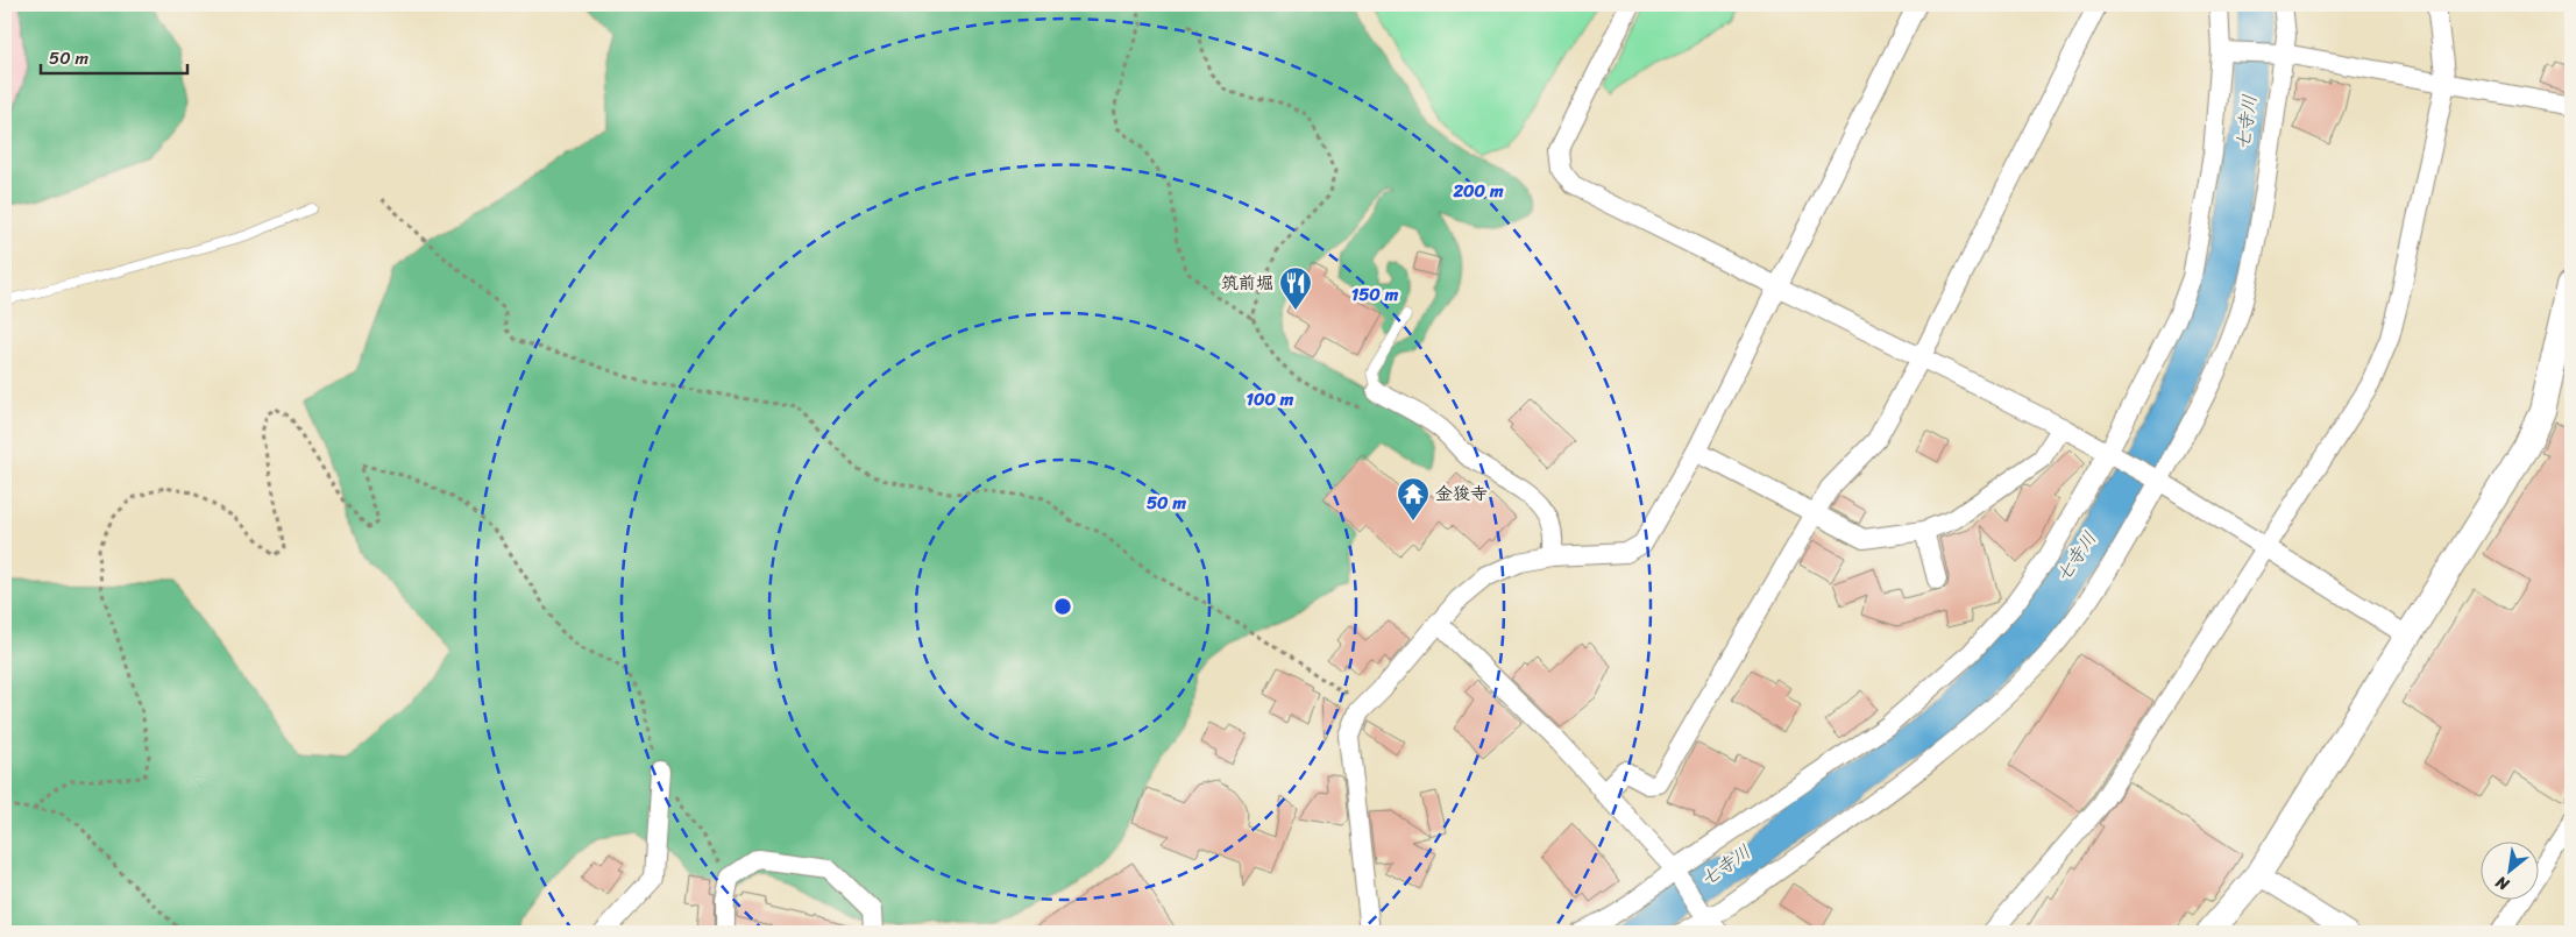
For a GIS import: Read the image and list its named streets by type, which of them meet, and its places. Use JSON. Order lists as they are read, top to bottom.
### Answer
{
  "water": ["七寺川"],
  "places": {
    "restaurant": ["筑前堀"],
    "temple": ["金狻寺"]
  },
  "scale_bar": "50 m",
  "north": "bottom left",
  "rings": [
    "200 m",
    "150 m",
    "100 m",
    "50 m"
  ]
}
